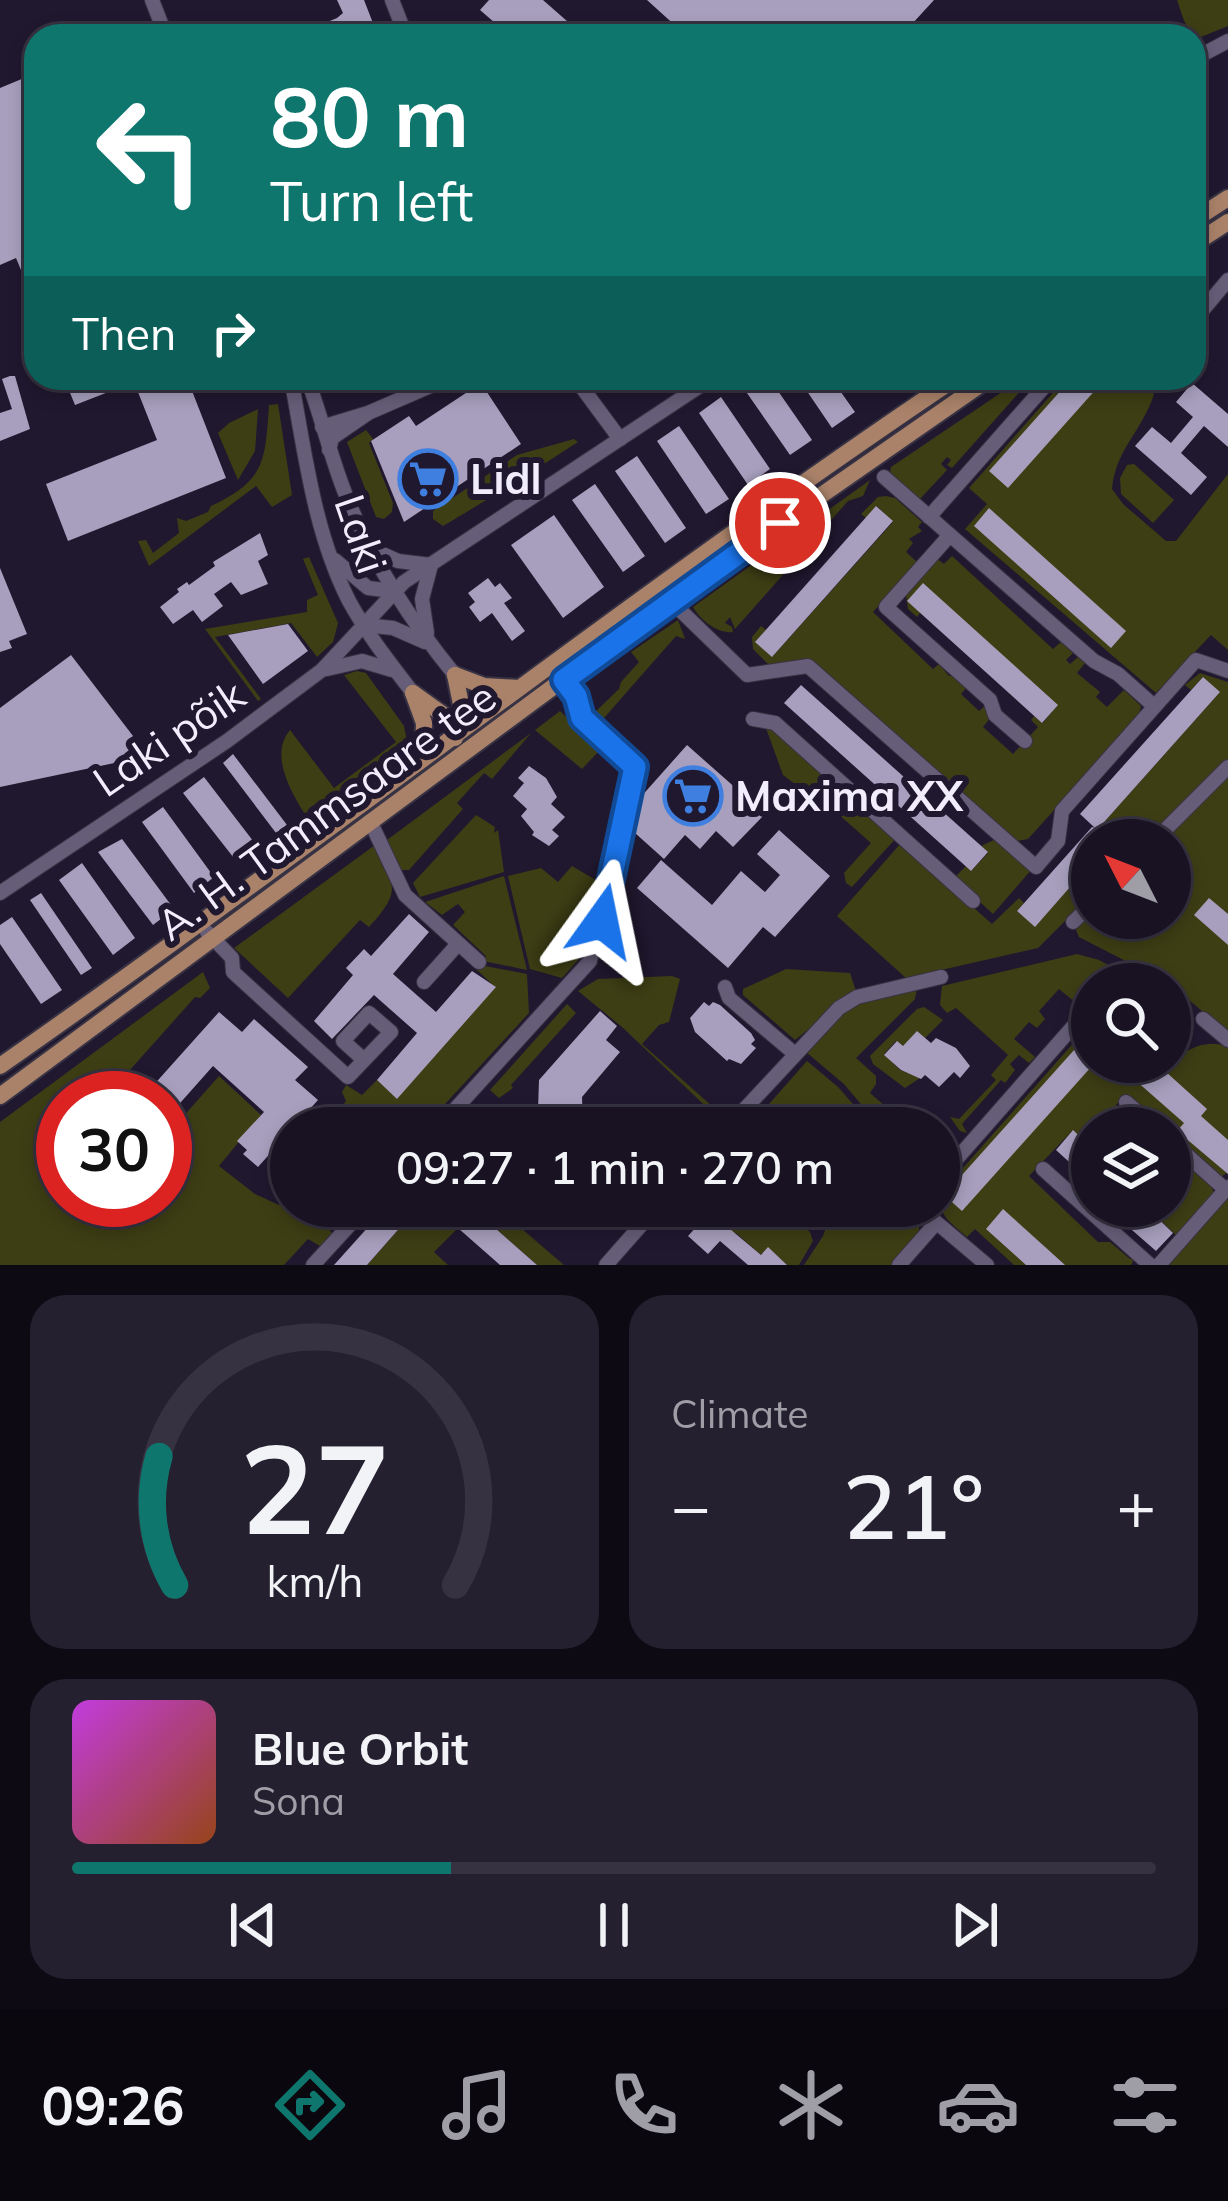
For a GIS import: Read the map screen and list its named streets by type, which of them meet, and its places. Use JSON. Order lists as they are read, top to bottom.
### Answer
{
  "streets": {
    "main road": ["A. H. Tammsaare tee"],
    "street": ["Laki", "Laki põik"]
  },
  "crossings": [
    ["Laki", "Laki põik"]
  ],
  "places": {
    "supermarket": ["Lidl", "Maxima XX"]
  },
  "north": "top left",
  "page": {
    "turn": ["80 m", "Turn left"],
    "then": "Then",
    "limit": "30",
    "trip": "09:27 · 1 min · 270 m",
    "tile": "Climate",
    "heat": ["−", "21°", "+"],
    "song": ["Blue Orbit", "Sona"],
    "tabs": "09:26",
    "gauge": ["27", "km/h"]
  }
}
